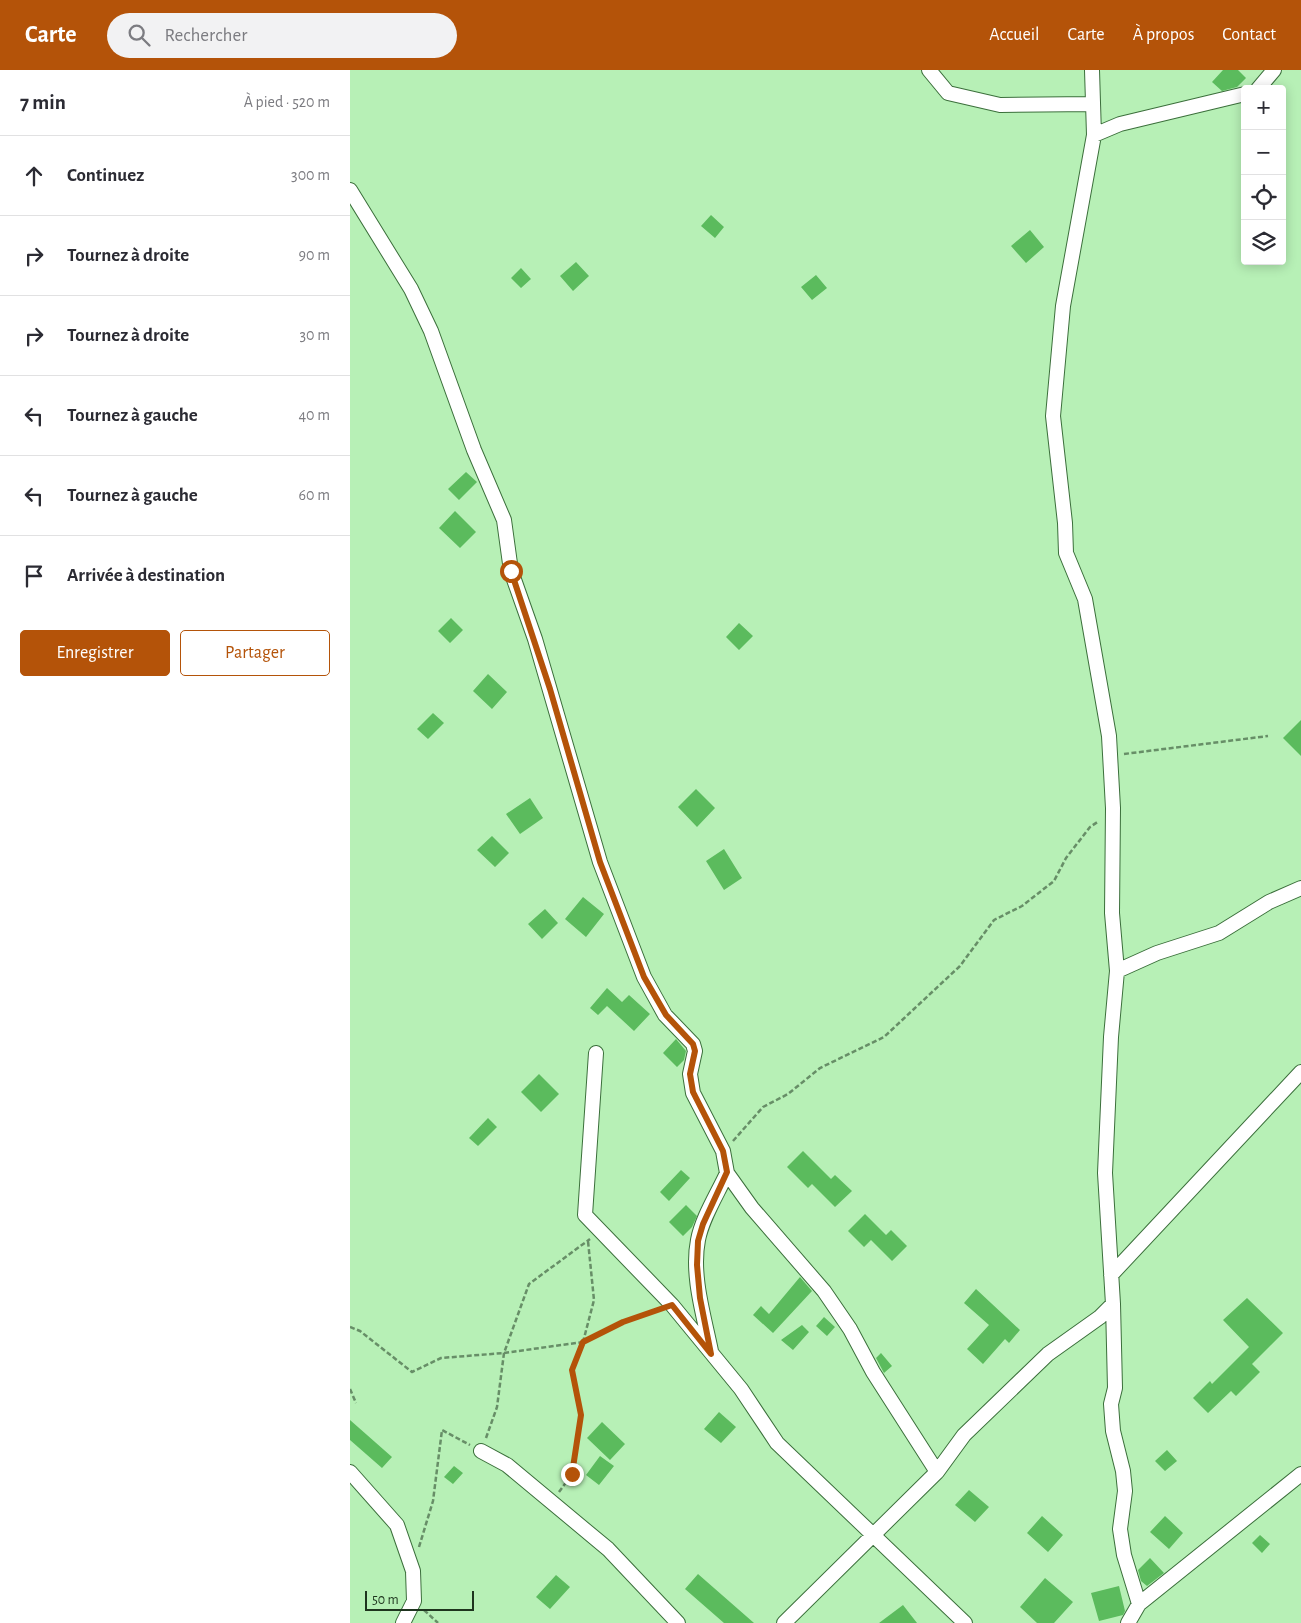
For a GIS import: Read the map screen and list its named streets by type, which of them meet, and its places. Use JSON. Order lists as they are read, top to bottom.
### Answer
{
  "scale_bar": "50 m",
  "page": {
    "header": "Carte",
    "search": "Rechercher",
    "nav": [
      "Accueil",
      "Carte",
      "À propos",
      "Contact"
    ],
    "heading": ["7 min", "À pied · 520 m"],
    "map_buttons": ["+", "−"],
    "list": [
      ["Continuez", "300 m"],
      ["Tournez à droite", "90 m"],
      ["Tournez à droite", "30 m"],
      ["Tournez à gauche", "40 m"],
      ["Tournez à gauche", "60 m"],
      "Arrivée à destination"
    ],
    "buttons": ["Enregistrer", "Partager"],
    "scale": "50 m"
  }
}
